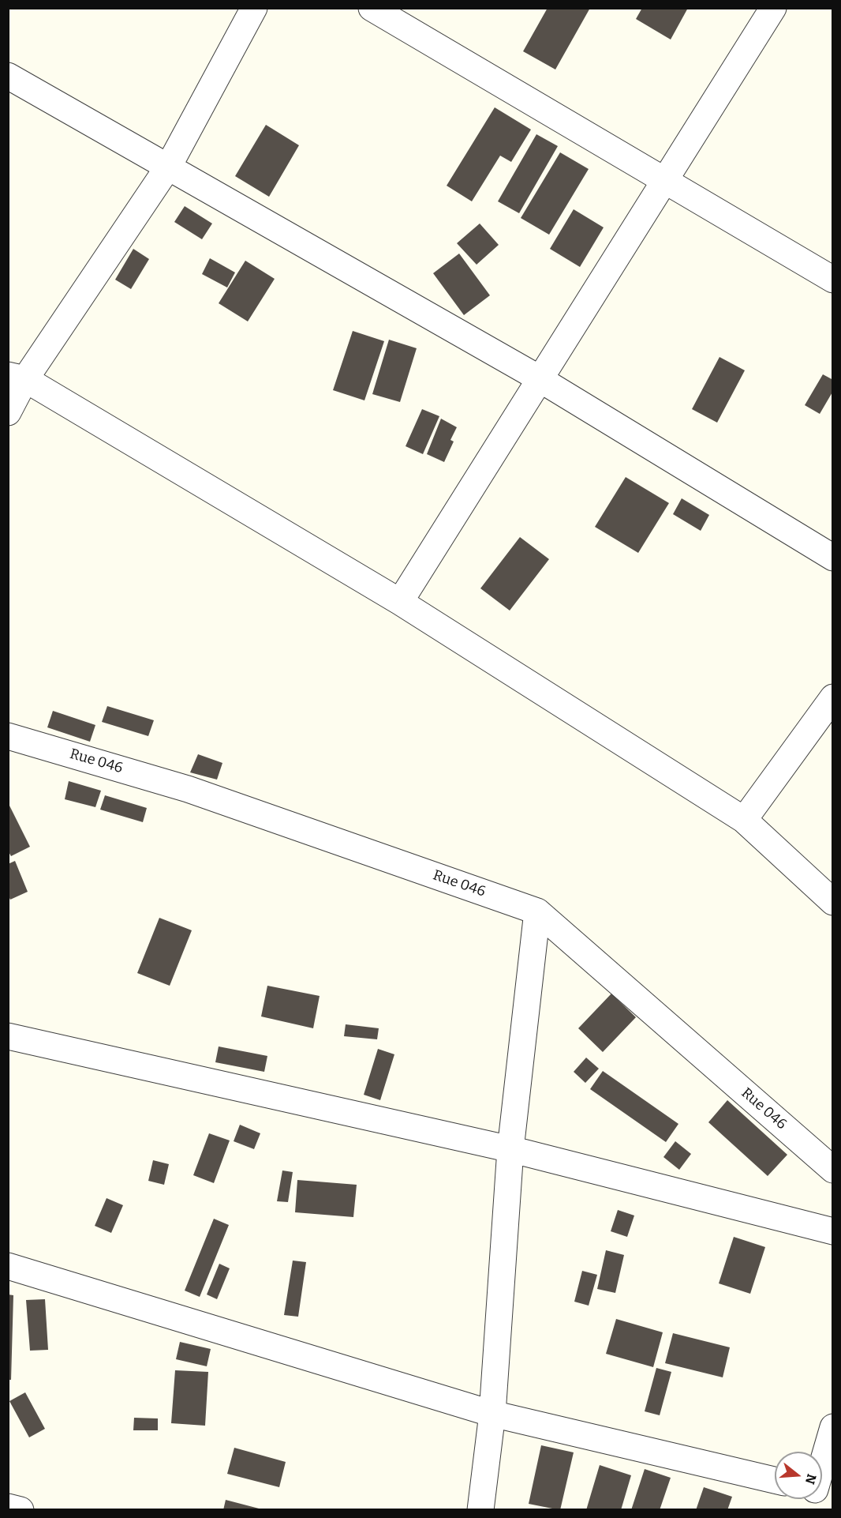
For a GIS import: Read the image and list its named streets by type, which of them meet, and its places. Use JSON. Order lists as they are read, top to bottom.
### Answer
{
  "streets": {
    "street": ["Rue 046"]
  },
  "north": "right"
}
